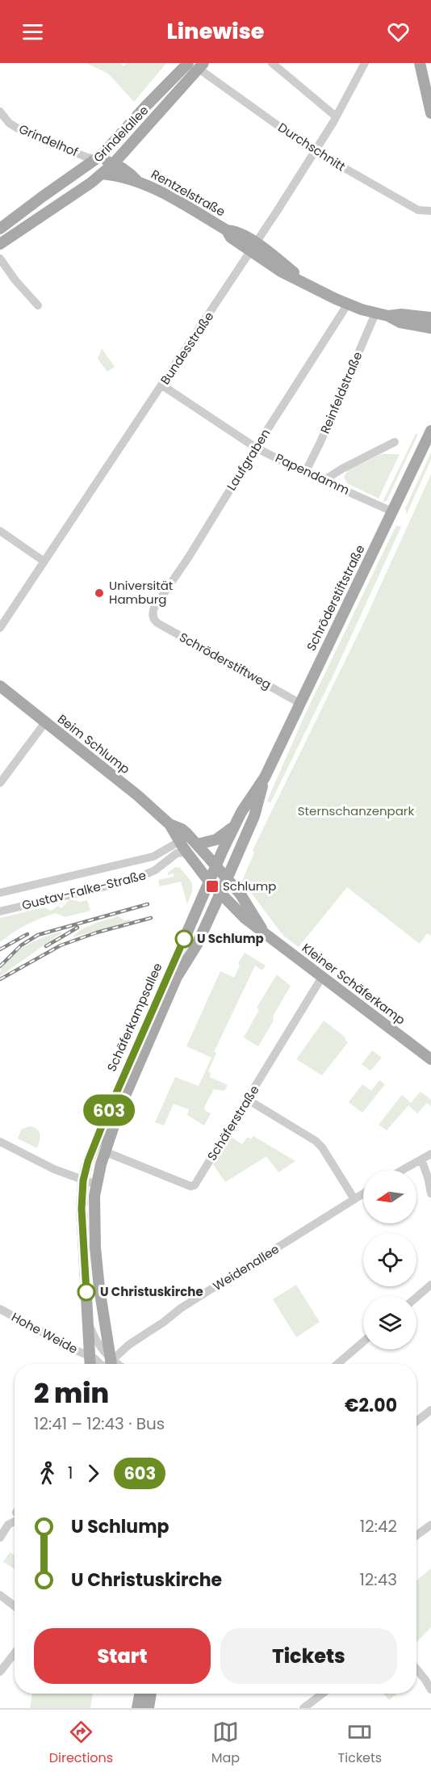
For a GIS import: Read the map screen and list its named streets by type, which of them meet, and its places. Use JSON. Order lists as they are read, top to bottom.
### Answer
{
  "streets": {
    "main road": [
      "Grindelallee",
      "Rentzelstraße",
      "Schröderstiftstraße",
      "Beim Schlump",
      "Kleiner Schäferkamp",
      "Schäferkampsallee"
    ],
    "street": [
      "Grindelhof",
      "Durchschnitt",
      "Bundesstraße",
      "Reinfeldstraße",
      "Laufgraben",
      "Papendamm",
      "Schröderstiftweg",
      "Gustav-Falke-Straße",
      "Schäferstraße",
      "Weidenallee",
      "Hohe Weide"
    ]
  },
  "crossings": [
    ["Grindelallee", "Grindelhof"],
    ["Grindelallee", "Durchschnitt"],
    ["Grindelallee", "Rentzelstraße"],
    ["Grindelhof", "Rentzelstraße"],
    ["Durchschnitt", "Bundesstraße"],
    ["Rentzelstraße", "Bundesstraße"],
    ["Rentzelstraße", "Reinfeldstraße"],
    ["Rentzelstraße", "Laufgraben"],
    ["Bundesstraße", "Papendamm"],
    ["Reinfeldstraße", "Papendamm"],
    ["Laufgraben", "Papendamm"],
    ["Laufgraben", "Schröderstiftweg"],
    ["Papendamm", "Schröderstiftstraße"],
    ["Schröderstiftstraße", "Schröderstiftweg"],
    ["Schröderstiftstraße", "Beim Schlump"],
    ["Schröderstiftstraße", "Kleiner Schäferkamp"],
    ["Schröderstiftstraße", "Schäferkampsallee"],
    ["Beim Schlump", "Gustav-Falke-Straße"],
    ["Beim Schlump", "Kleiner Schäferkamp"],
    ["Beim Schlump", "Schäferkampsallee"],
    ["Kleiner Schäferkamp", "Schäferkampsallee"],
    ["Kleiner Schäferkamp", "Schäferstraße"],
    ["Schäferkampsallee", "Schäferstraße"],
    ["Schäferkampsallee", "Hohe Weide"]
  ],
  "parks": ["Sternschanzenpark"],
  "places": {
    "other": ["Universität Hamburg", "U Schlump", "U Christuskirche"],
    "transit": ["Schlump"]
  },
  "lines": ["bus line 603"],
  "north": "left",
  "page": {
    "header": "Linewise",
    "on_map": "603",
    "heading": ["2 min", "12:41 – 12:43 · Bus", "€2.00"],
    "legs": ["1", "603"],
    "list": [
      {
        "name": "U Schlump",
        "value": "12:42"
      },
      {
        "name": "U Christuskirche",
        "value": "12:43"
      }
    ],
    "buttons": ["Start", "Tickets"],
    "tabs": ["Directions", "Map", "Tickets"]
  }
}
